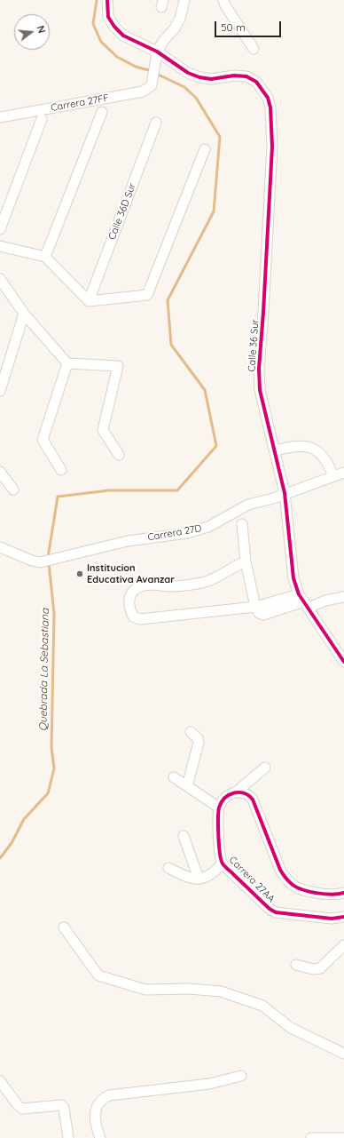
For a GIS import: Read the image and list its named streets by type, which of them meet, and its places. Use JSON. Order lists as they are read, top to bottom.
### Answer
{
  "streets": {
    "street": [
      "Carrera 27FF",
      "Calle 36D Sur",
      "Calle 36 Sur",
      "Carrera 27D",
      "Carrera 27AA"
    ]
  },
  "crossings": [
    ["Carrera 27FF", "Calle 36 Sur"],
    ["Calle 36 Sur", "Carrera 27D"]
  ],
  "water": ["Quebrada La Sebastiana"],
  "places": ["Institucion Educativa Avanzar"],
  "scale_bar": "50 m",
  "north": "right"
}
